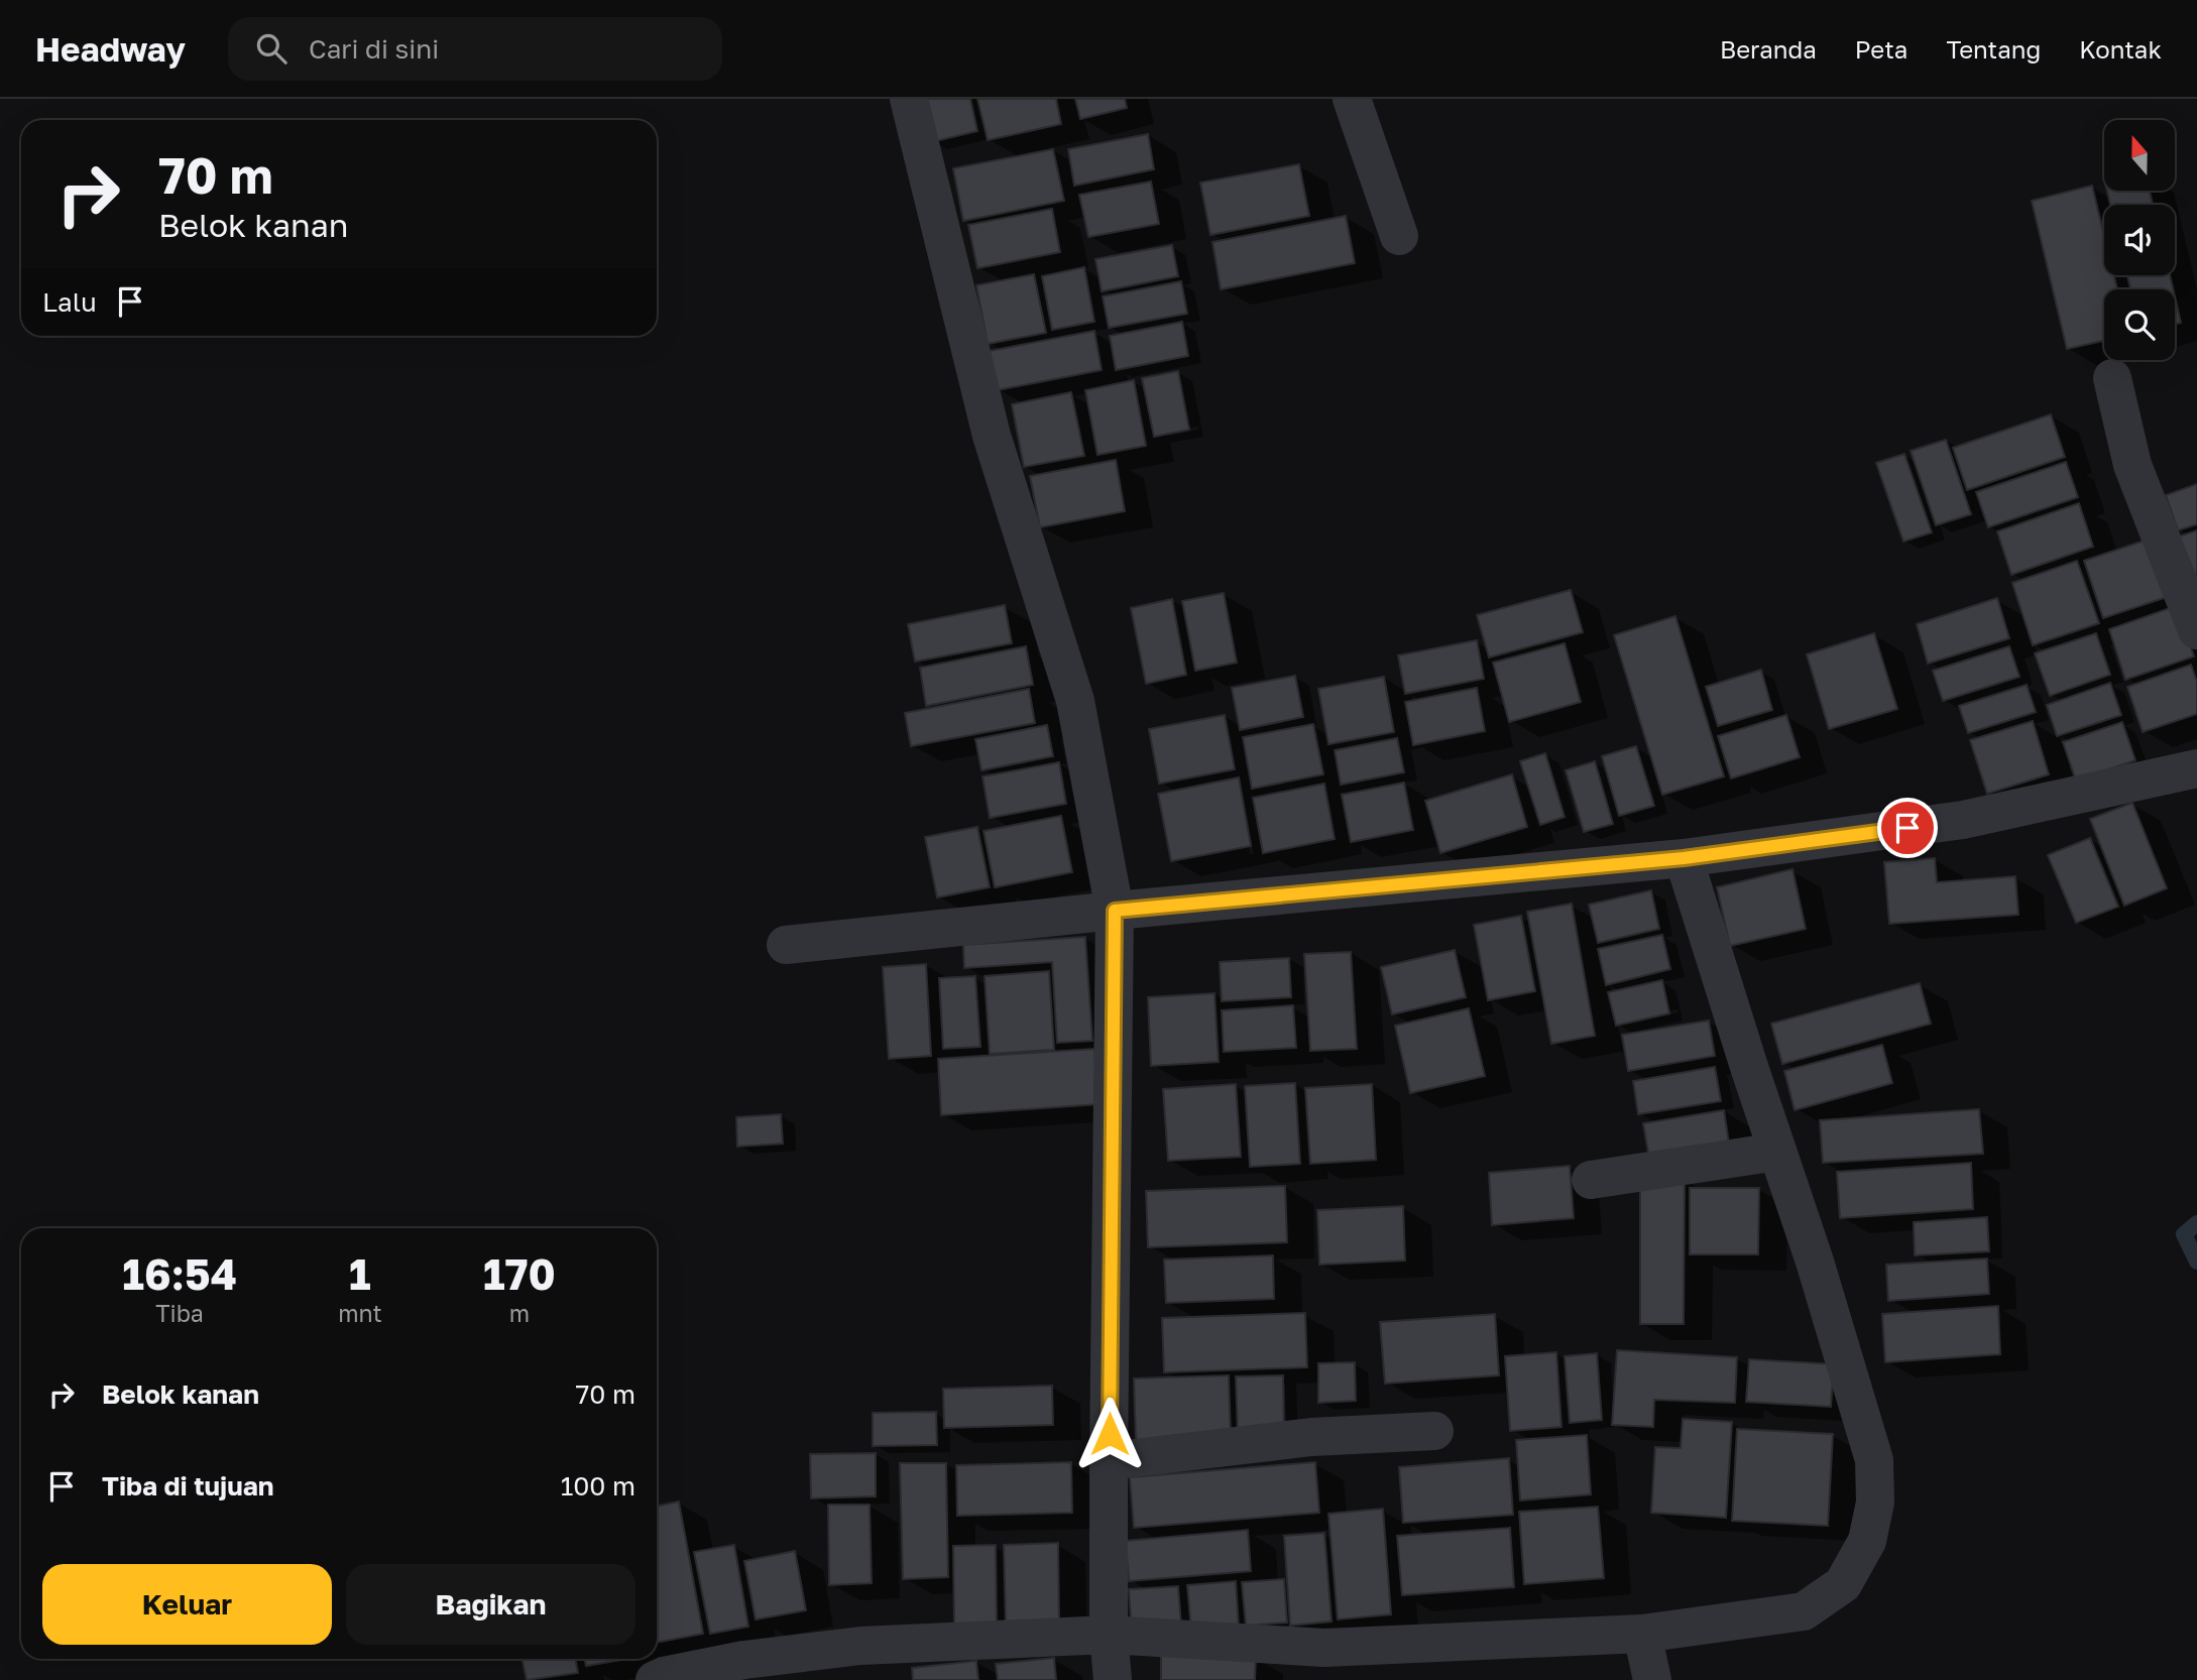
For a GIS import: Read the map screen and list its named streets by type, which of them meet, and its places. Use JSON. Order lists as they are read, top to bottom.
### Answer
{
  "north": "top",
  "page": {
    "header": "Headway",
    "search": "Cari di sini",
    "nav": [
      "Beranda",
      "Peta",
      "Tentang",
      "Kontak"
    ],
    "turn": ["70 m", "Belok kanan"],
    "then": "Lalu",
    "eta": [
      "16:54",
      "Tiba",
      "1",
      "mnt",
      "170",
      "m"
    ],
    "list": [
      {
        "name": "Belok kanan",
        "value": "70 m"
      },
      {
        "name": "Tiba di tujuan",
        "value": "100 m"
      }
    ],
    "buttons": ["Keluar", "Bagikan"]
  }
}
